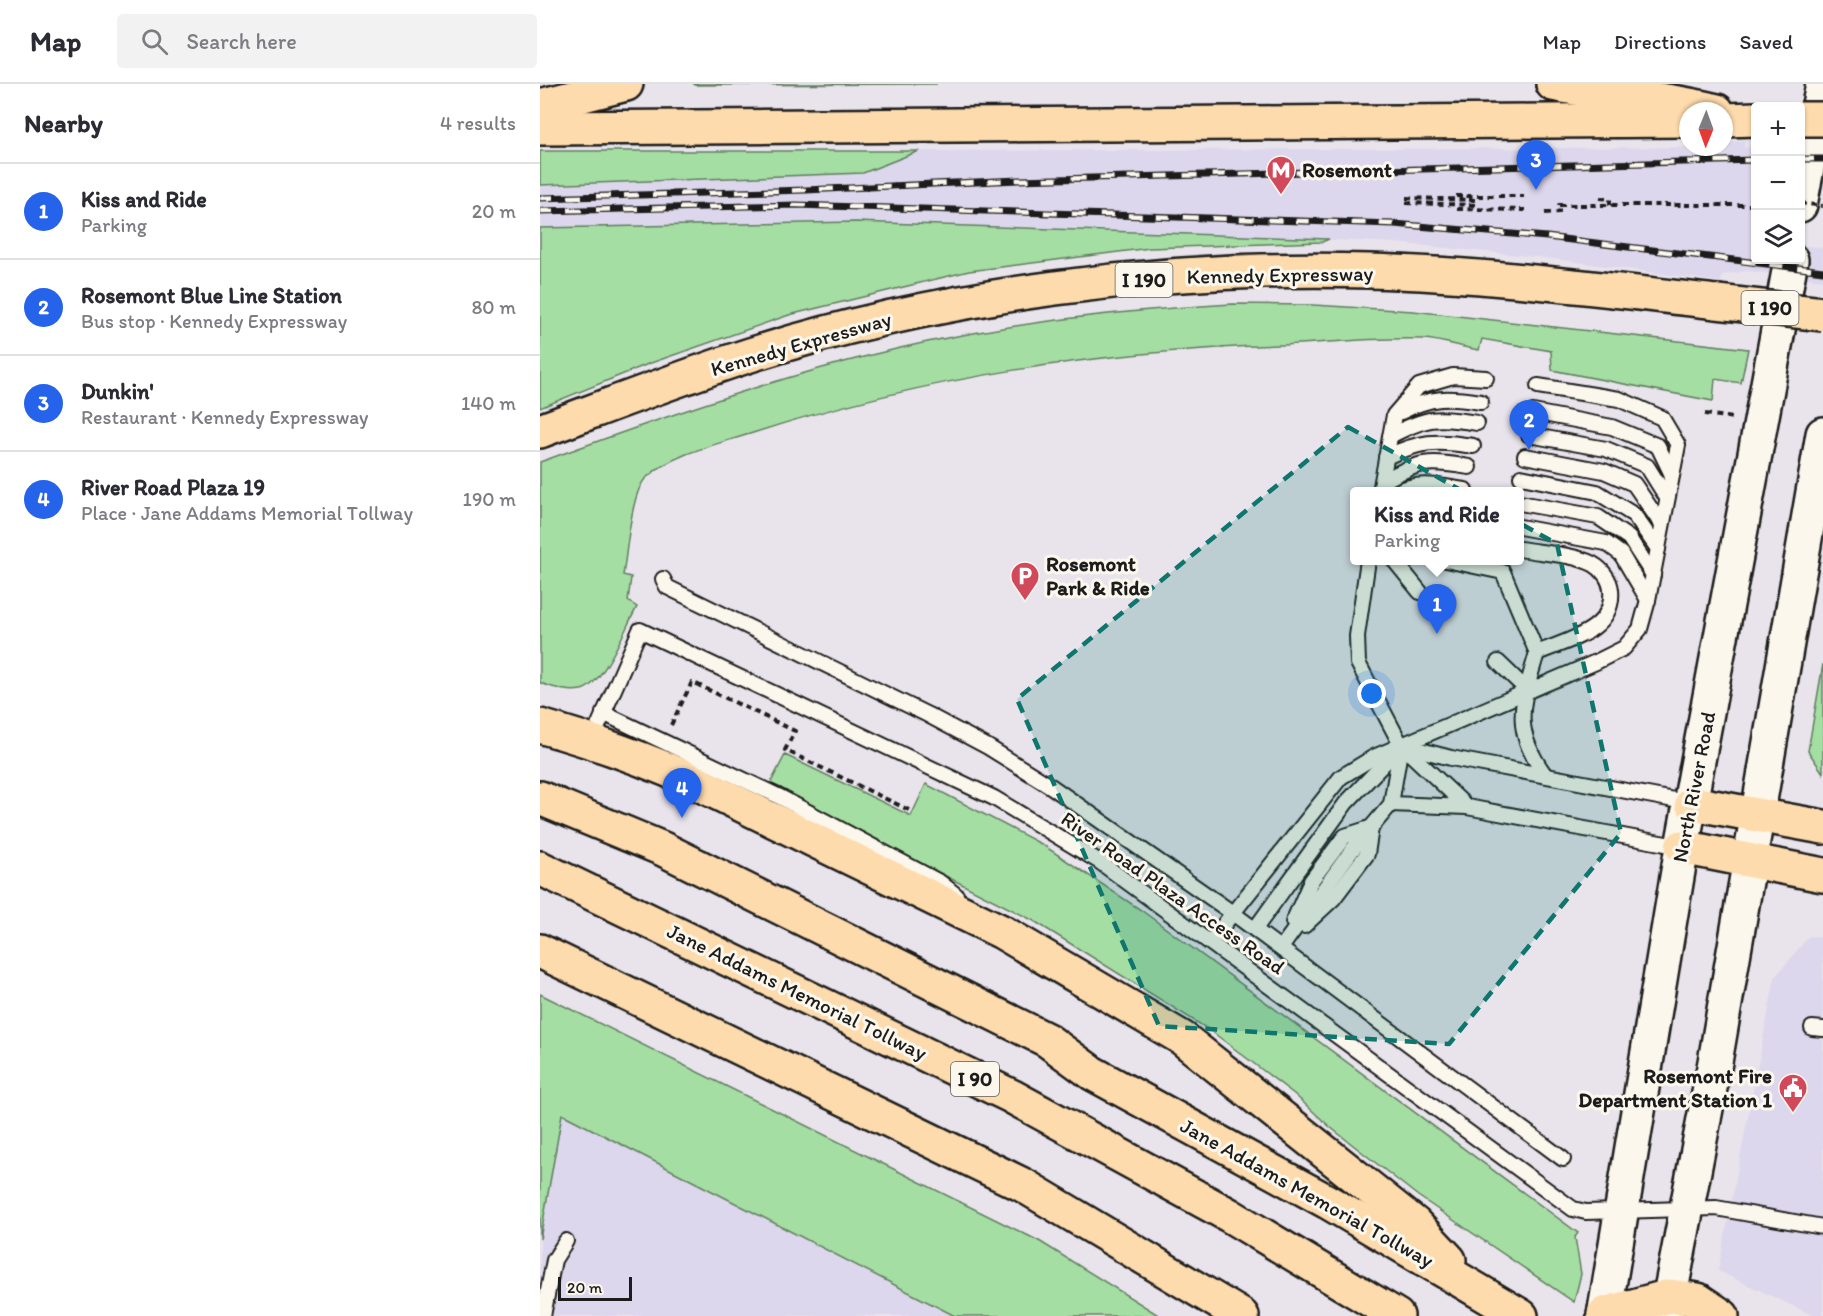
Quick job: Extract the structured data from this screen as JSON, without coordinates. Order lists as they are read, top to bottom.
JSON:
{
  "streets": {
    "highway": [
      "Kennedy Expressway",
      "I 190",
      "Jane Addams Memorial Tollway",
      "I 90"
    ],
    "main road": ["North River Road"],
    "lane": ["River Road Plaza Access Road"]
  },
  "crossings": [
    ["North River Road", "River Road Plaza Access Road"]
  ],
  "places": {
    "metro station": ["Rosemont"],
    "parking": ["Rosemont Park & Ride"],
    "public building": ["Rosemont Fire Department Station 1"]
  },
  "scale_bar": "20 m",
  "north": "bottom",
  "page": {
    "header": "Map",
    "search": "Search here",
    "nav": ["Map", "Directions", "Saved"],
    "heading": ["Nearby", "4 results"],
    "map_buttons": ["+", "−"],
    "pins": [
      "3",
      "2",
      "1",
      "4"
    ],
    "list": [
      {
        "mark": "1",
        "name": "Kiss and Ride",
        "note": "Parking",
        "value": "20 m"
      },
      {
        "mark": "2",
        "name": "Rosemont Blue Line Station",
        "note": "Bus stop · Kennedy Expressway",
        "value": "80 m"
      },
      {
        "mark": "3",
        "name": "Dunkin'",
        "note": "Restaurant · Kennedy Expressway",
        "value": "140 m"
      },
      {
        "mark": "4",
        "name": "River Road Plaza 19",
        "note": "Place · Jane Addams Memorial Tollway",
        "value": "190 m"
      }
    ],
    "popup": ["Kiss and Ride", "Parking"],
    "scale": "20 m"
  }
}
